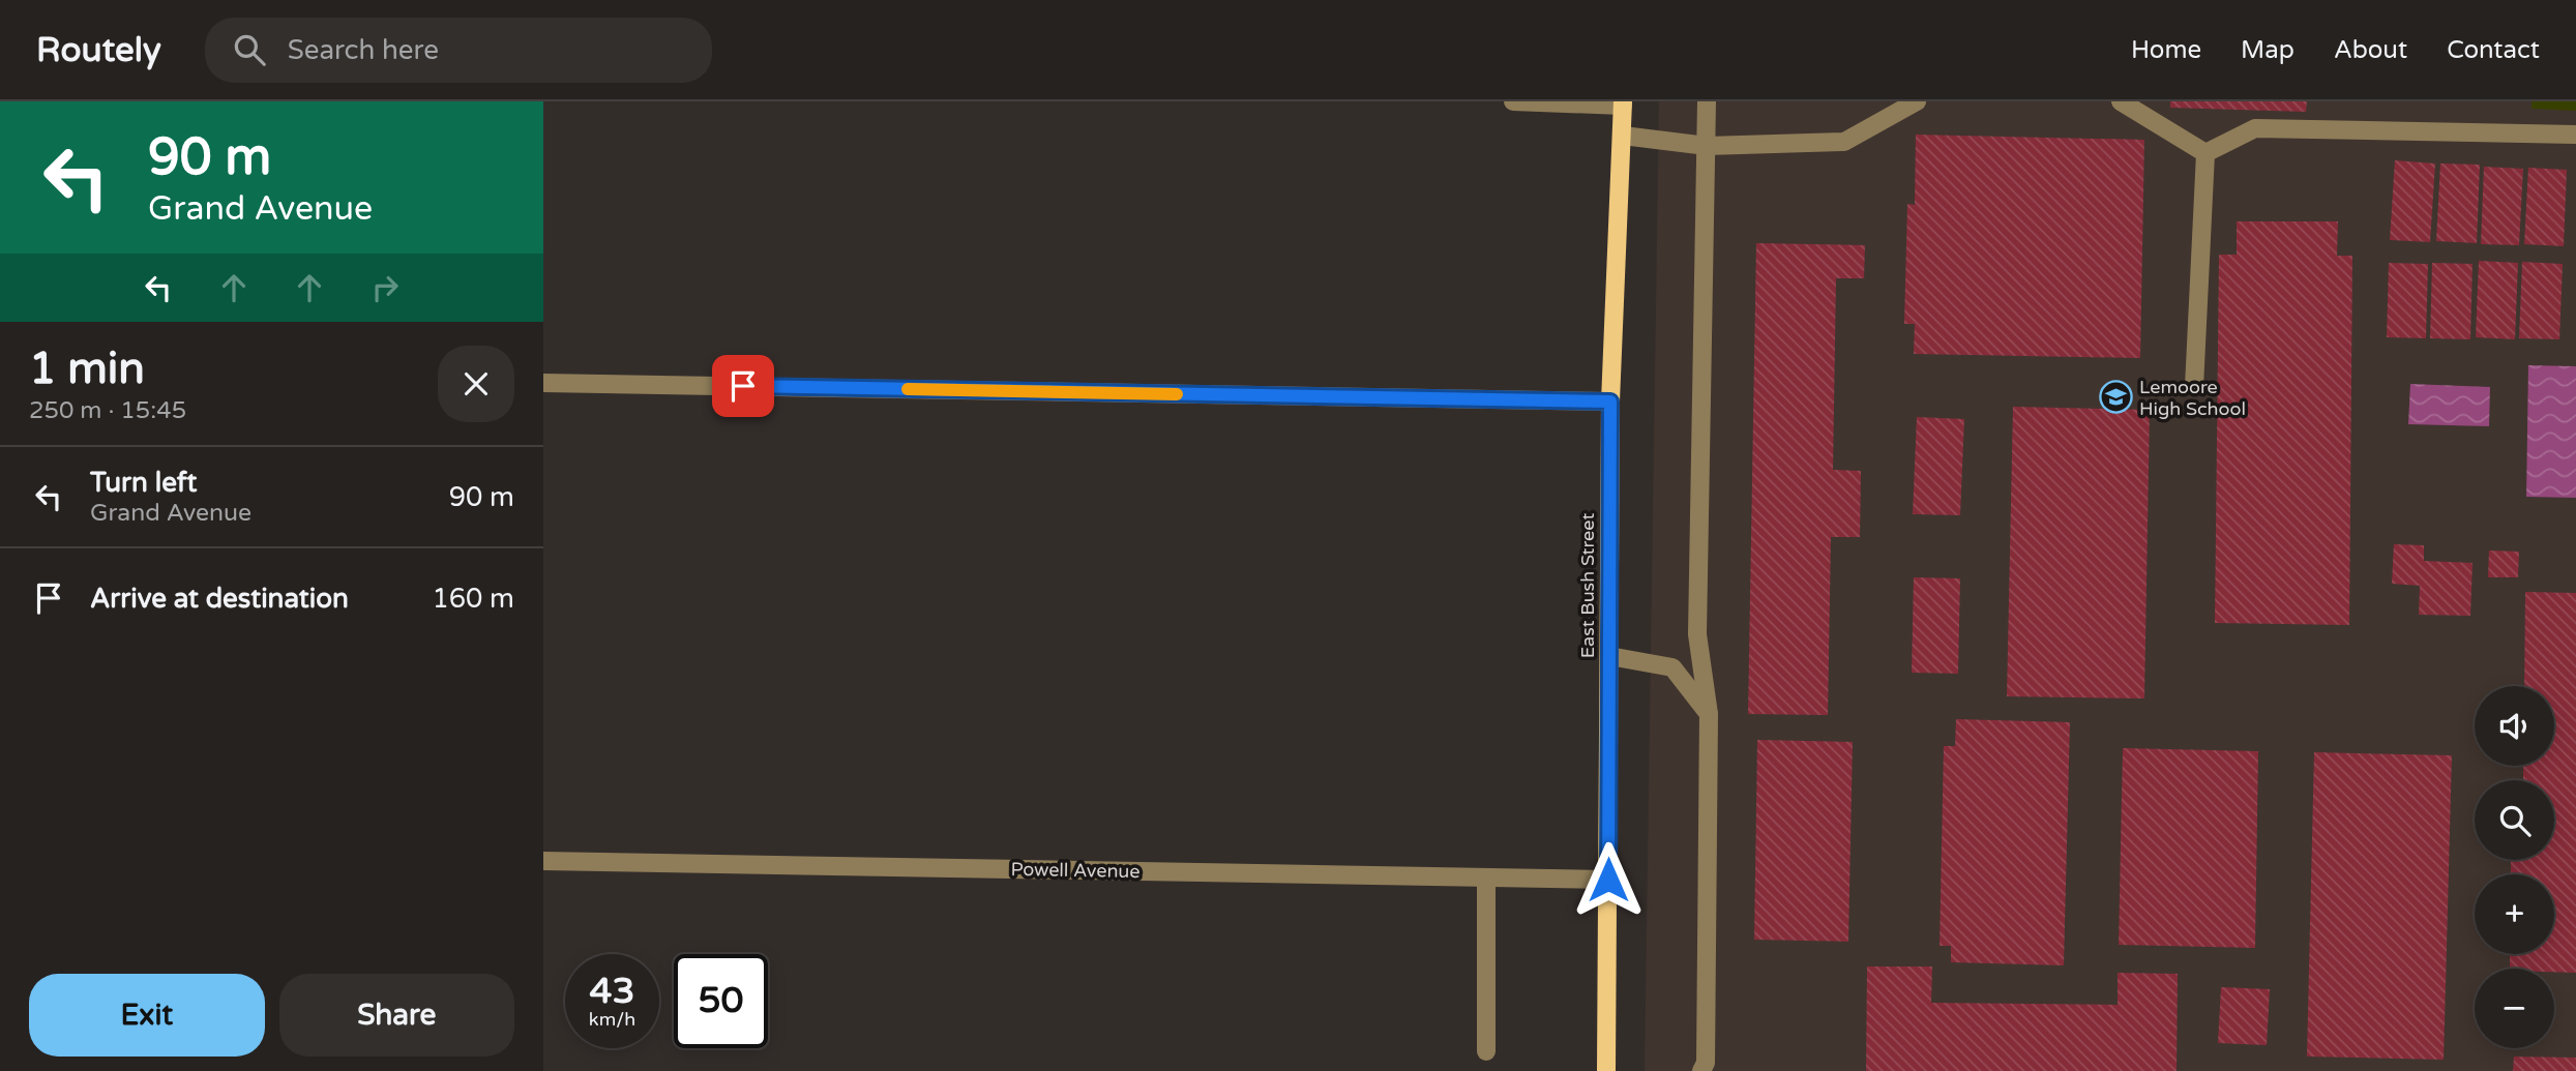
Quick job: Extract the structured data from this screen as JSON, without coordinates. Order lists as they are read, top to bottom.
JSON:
{
  "streets": {
    "main road": ["East Bush Street"],
    "street": ["Powell Avenue"]
  },
  "crossings": [
    ["East Bush Street", "Powell Avenue"]
  ],
  "places": {
    "school or university": ["Lemoore High School"]
  },
  "page": {
    "header": "Routely",
    "search": "Search here",
    "nav": [
      "Home",
      "Map",
      "About",
      "Contact"
    ],
    "turn": ["90 m", "Grand Avenue"],
    "heading": ["1 min", "250 m · 15:45"],
    "list": [
      {
        "name": "Turn left",
        "note": "Grand Avenue",
        "value": "90 m"
      },
      {
        "name": "Arrive at destination",
        "value": "160 m"
      }
    ],
    "map_buttons": ["+", "−"],
    "speed": "43 km/h",
    "limit": "50",
    "buttons": ["Exit", "Share"]
  }
}
